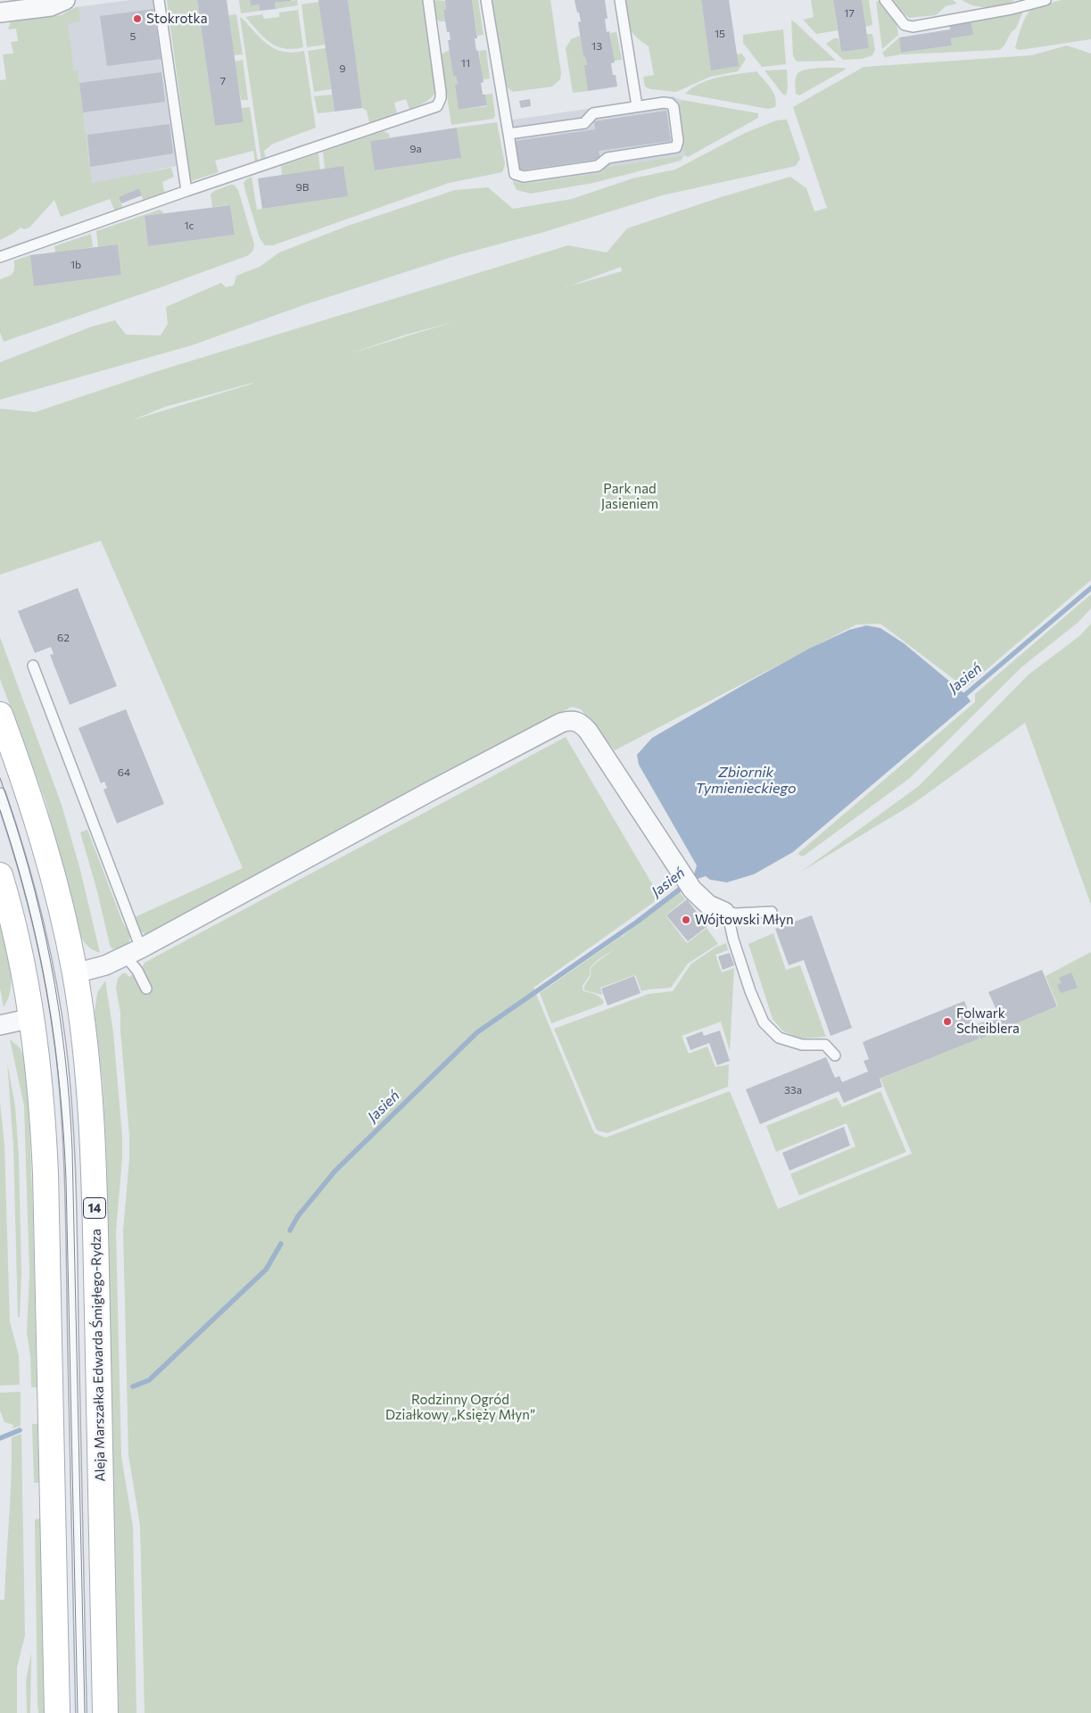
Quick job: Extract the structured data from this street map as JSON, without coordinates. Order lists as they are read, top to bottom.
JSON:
{
  "streets": {
    "main road": ["14", "Aleja Marszałka Edwarda Śmigłego-Rydza"]
  },
  "water": ["Jasień", "Zbiornik Tymienieckiego"],
  "parks": ["Park nad Jasieniem", "Rodzinny Ogród Działkowy „Księży Młyn”"],
  "places": ["Stokrotka", "Wójtowski Młyn", "Folwark Scheiblera"],
  "house_numbers": [
    "17",
    "15",
    "5",
    "13",
    "11",
    "9",
    "7",
    "9a",
    "9B",
    "1c",
    "1b",
    "62",
    "64",
    "33a"
  ]
}
